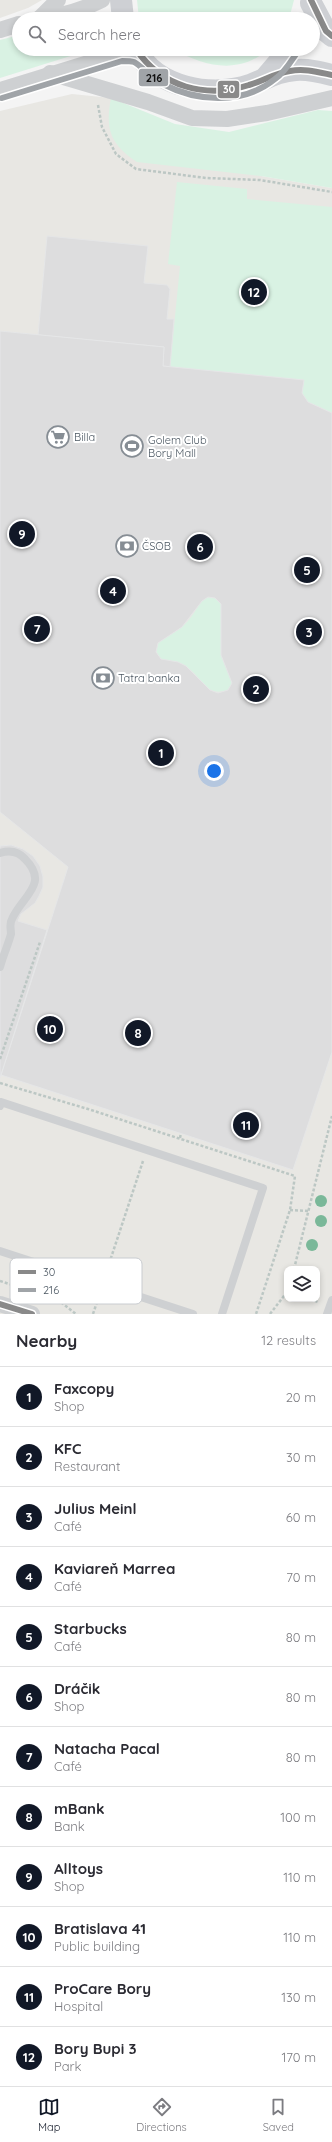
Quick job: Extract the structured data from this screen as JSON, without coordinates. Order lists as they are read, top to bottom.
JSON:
{
  "places": {
    "supermarket": ["Billa"],
    "sports": ["Golem Club Bory Mall"],
    "bank": ["ČSOB", "Tatra banka"]
  },
  "lines": ["transit line 30", "transit line 216"],
  "legend": ["30", "216"],
  "page": {
    "search": "Search here",
    "pins": [
      "12",
      "9",
      "6",
      "5",
      "4",
      "7",
      "3",
      "2",
      "1",
      "10",
      "8",
      "11"
    ],
    "heading": ["Nearby", "12 results"],
    "list": [
      {
        "mark": "1",
        "name": "Faxcopy",
        "note": "Shop",
        "value": "20 m"
      },
      {
        "mark": "2",
        "name": "KFC",
        "note": "Restaurant",
        "value": "30 m"
      },
      {
        "mark": "3",
        "name": "Julius Meinl",
        "note": "Café",
        "value": "60 m"
      },
      {
        "mark": "4",
        "name": "Kaviareň Marrea",
        "note": "Café",
        "value": "70 m"
      },
      {
        "mark": "5",
        "name": "Starbucks",
        "note": "Café",
        "value": "80 m"
      },
      {
        "mark": "6",
        "name": "Dráčik",
        "note": "Shop",
        "value": "80 m"
      },
      {
        "mark": "7",
        "name": "Natacha Pacal",
        "note": "Café",
        "value": "80 m"
      },
      {
        "mark": "8",
        "name": "mBank",
        "note": "Bank",
        "value": "100 m"
      },
      {
        "mark": "9",
        "name": "Alltoys",
        "note": "Shop",
        "value": "110 m"
      },
      {
        "mark": "10",
        "name": "Bratislava 41",
        "note": "Public building",
        "value": "110 m"
      },
      {
        "mark": "11",
        "name": "ProCare Bory",
        "note": "Hospital",
        "value": "130 m"
      },
      {
        "mark": "12",
        "name": "Bory Bupi 3",
        "note": "Park",
        "value": "170 m"
      }
    ],
    "nav": ["Map", "Directions", "Saved"]
  }
}
